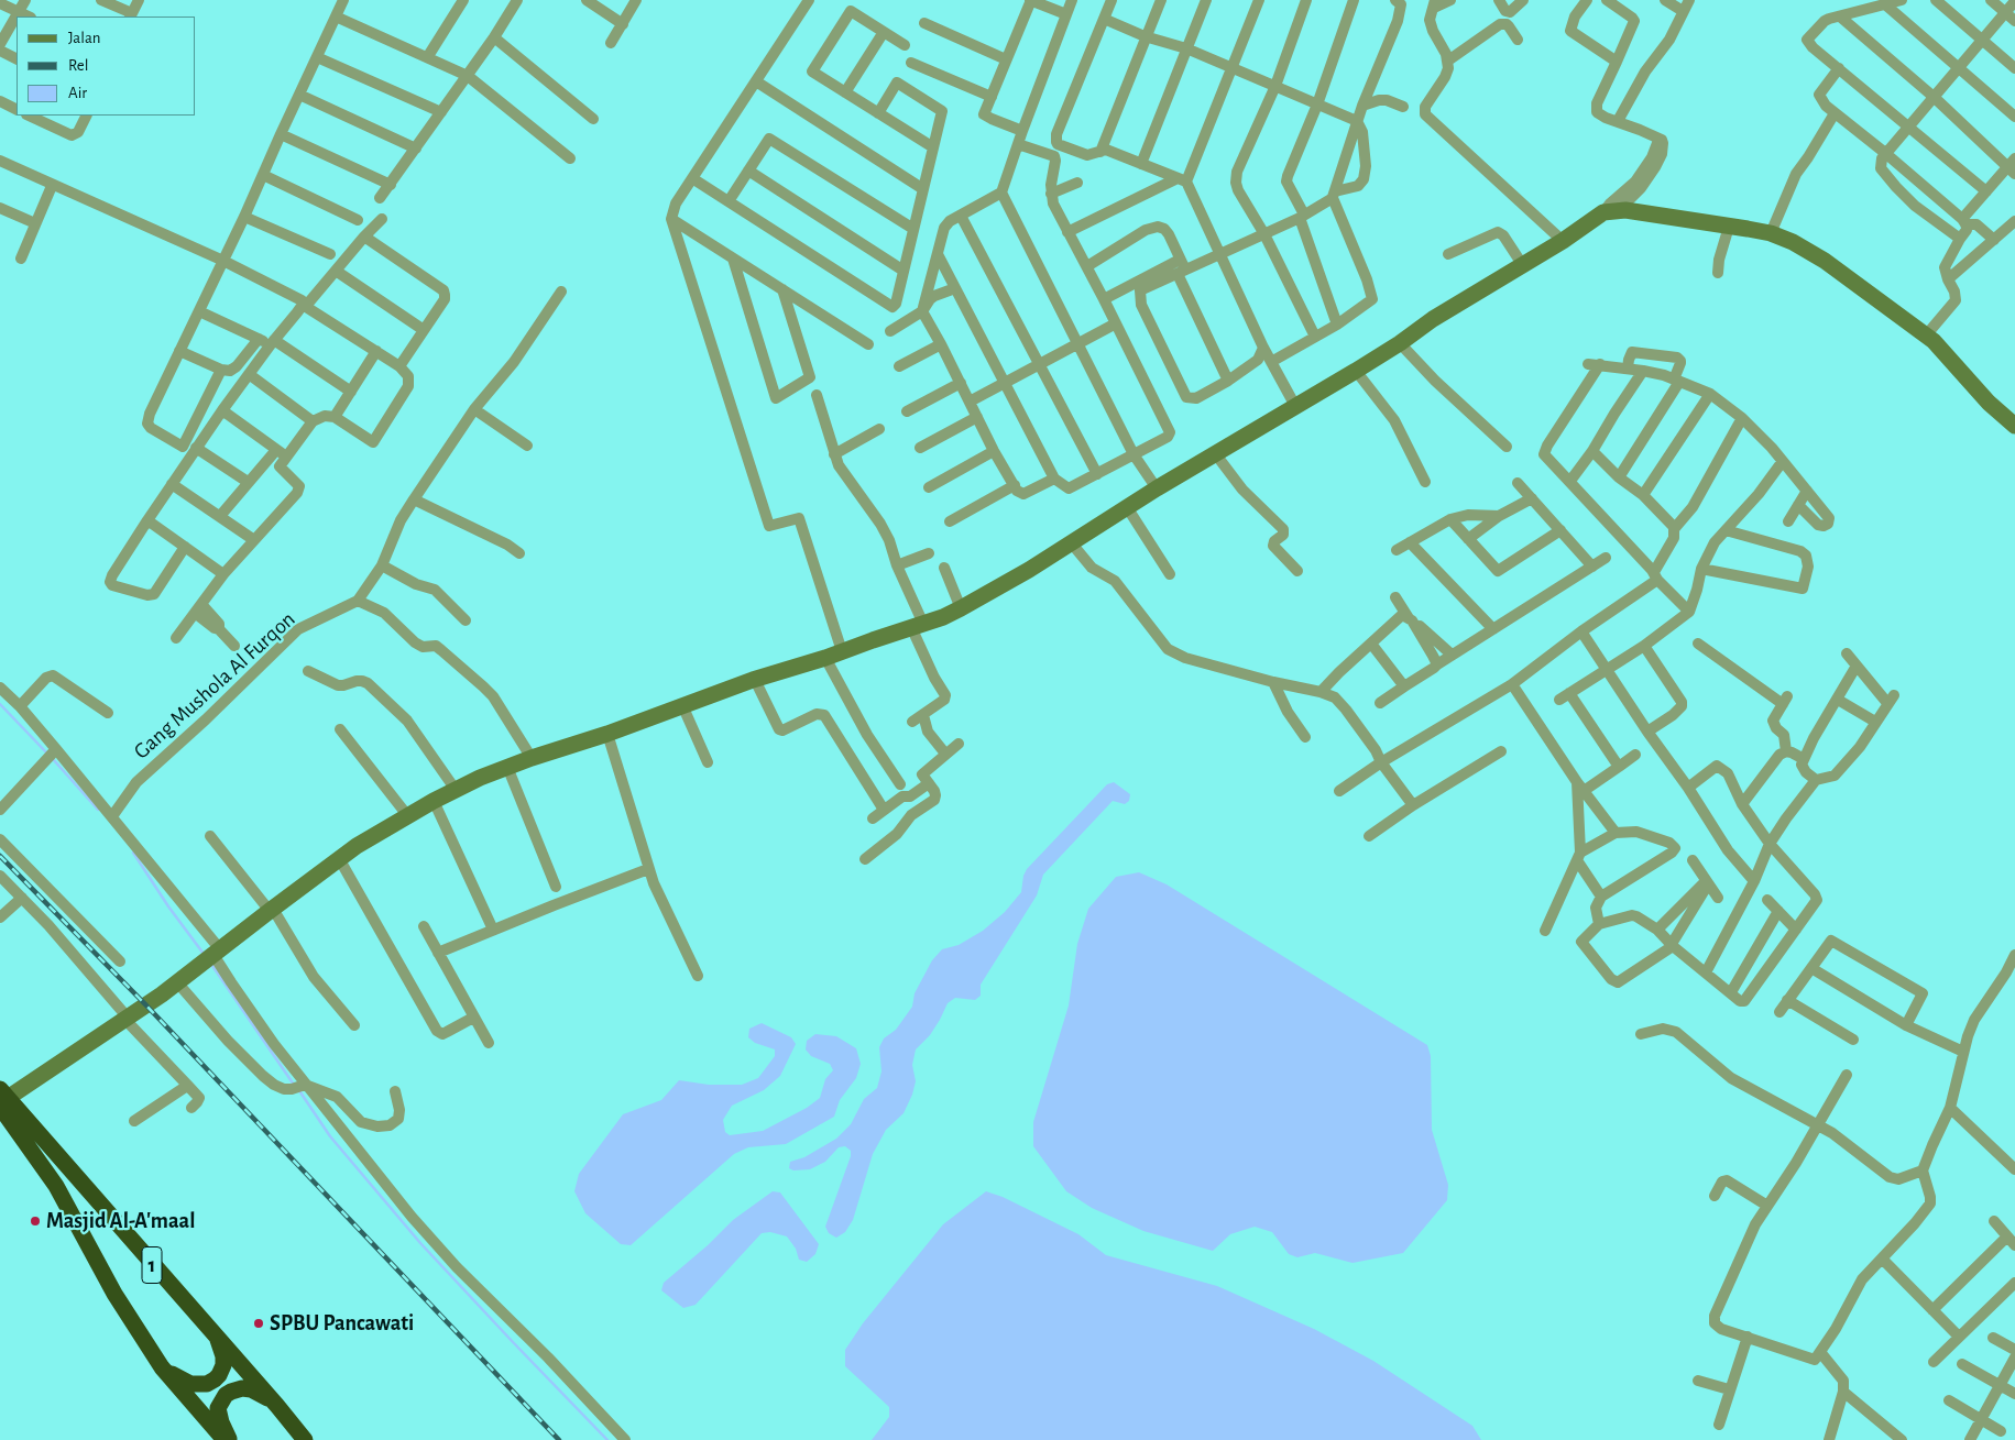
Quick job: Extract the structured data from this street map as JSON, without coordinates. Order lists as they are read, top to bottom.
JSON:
{
  "streets": {
    "highway": ["1"],
    "street": ["Gang Mushola Al Furqon"]
  },
  "places": ["Masjid Al-A'maal", "SPBU Pancawati"],
  "legend": ["Jalan", "Rel", "Air"]
}
